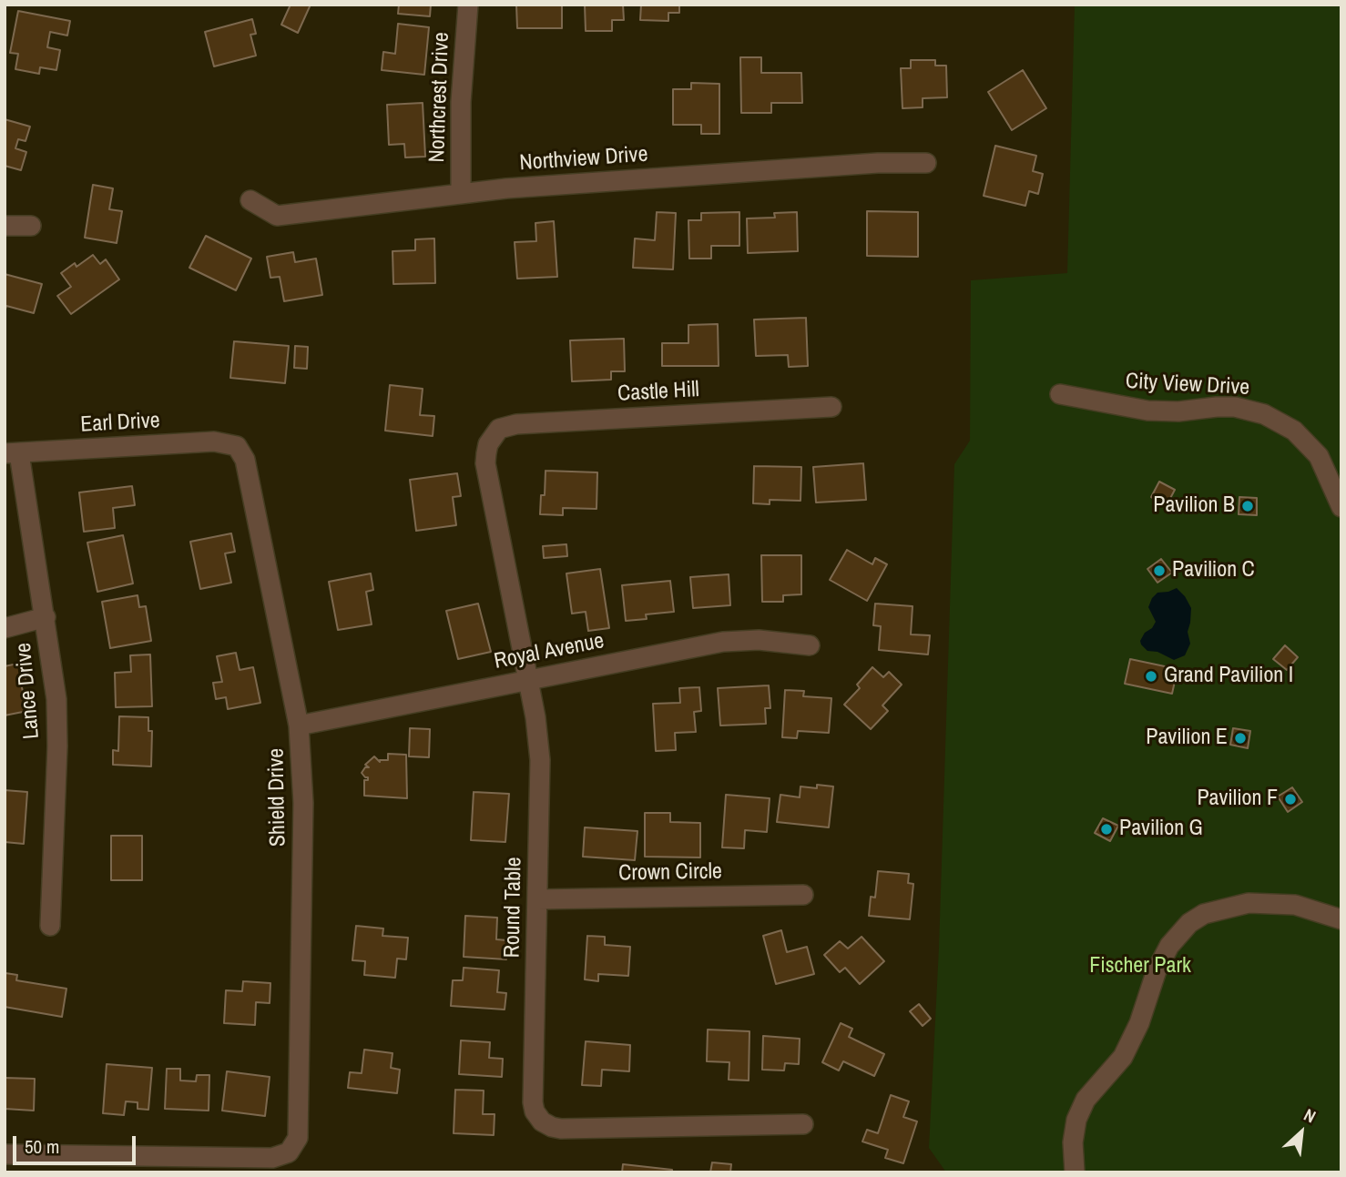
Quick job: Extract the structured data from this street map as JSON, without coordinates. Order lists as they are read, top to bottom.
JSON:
{
  "streets": {
    "street": [
      "Northcrest Drive",
      "Northview Drive",
      "City View Drive",
      "Castle Hill",
      "Earl Drive",
      "Royal Avenue",
      "Lance Drive",
      "Shield Drive",
      "Crown Circle",
      "Round Table"
    ]
  },
  "crossings": [
    ["Northcrest Drive", "Northview Drive"],
    ["Castle Hill", "Round Table"],
    ["Earl Drive", "Lance Drive"],
    ["Earl Drive", "Shield Drive"],
    ["Royal Avenue", "Shield Drive"],
    ["Royal Avenue", "Round Table"],
    ["Crown Circle", "Round Table"]
  ],
  "parks": ["Fischer Park"],
  "places": [
    "Pavilion B",
    "Pavilion C",
    "Grand Pavilion I",
    "Pavilion E",
    "Pavilion F",
    "Pavilion G"
  ],
  "scale_bar": "50 m",
  "north": "top right"
}
